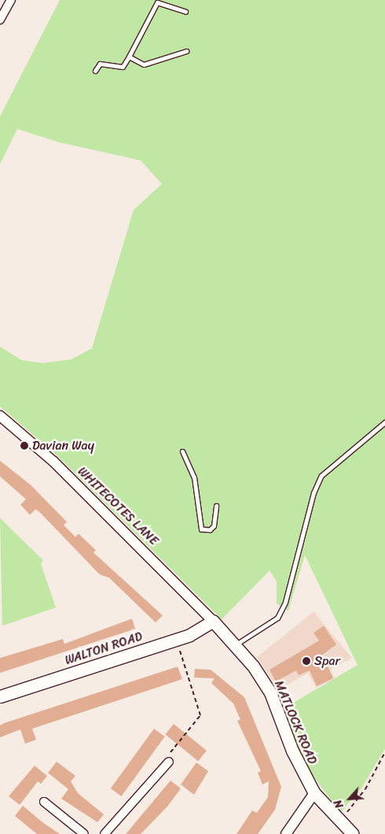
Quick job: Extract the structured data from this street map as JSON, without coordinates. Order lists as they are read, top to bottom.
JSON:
{
  "streets": {
    "main road": ["WALTON ROAD", "MATLOCK ROAD"],
    "street": ["WHITECOTES LANE"]
  },
  "crossings": [
    ["WHITECOTES LANE", "WALTON ROAD"],
    ["WHITECOTES LANE", "MATLOCK ROAD"],
    ["WALTON ROAD", "MATLOCK ROAD"]
  ],
  "places": ["Davian Way", "Spar"],
  "north": "bottom left"
}
